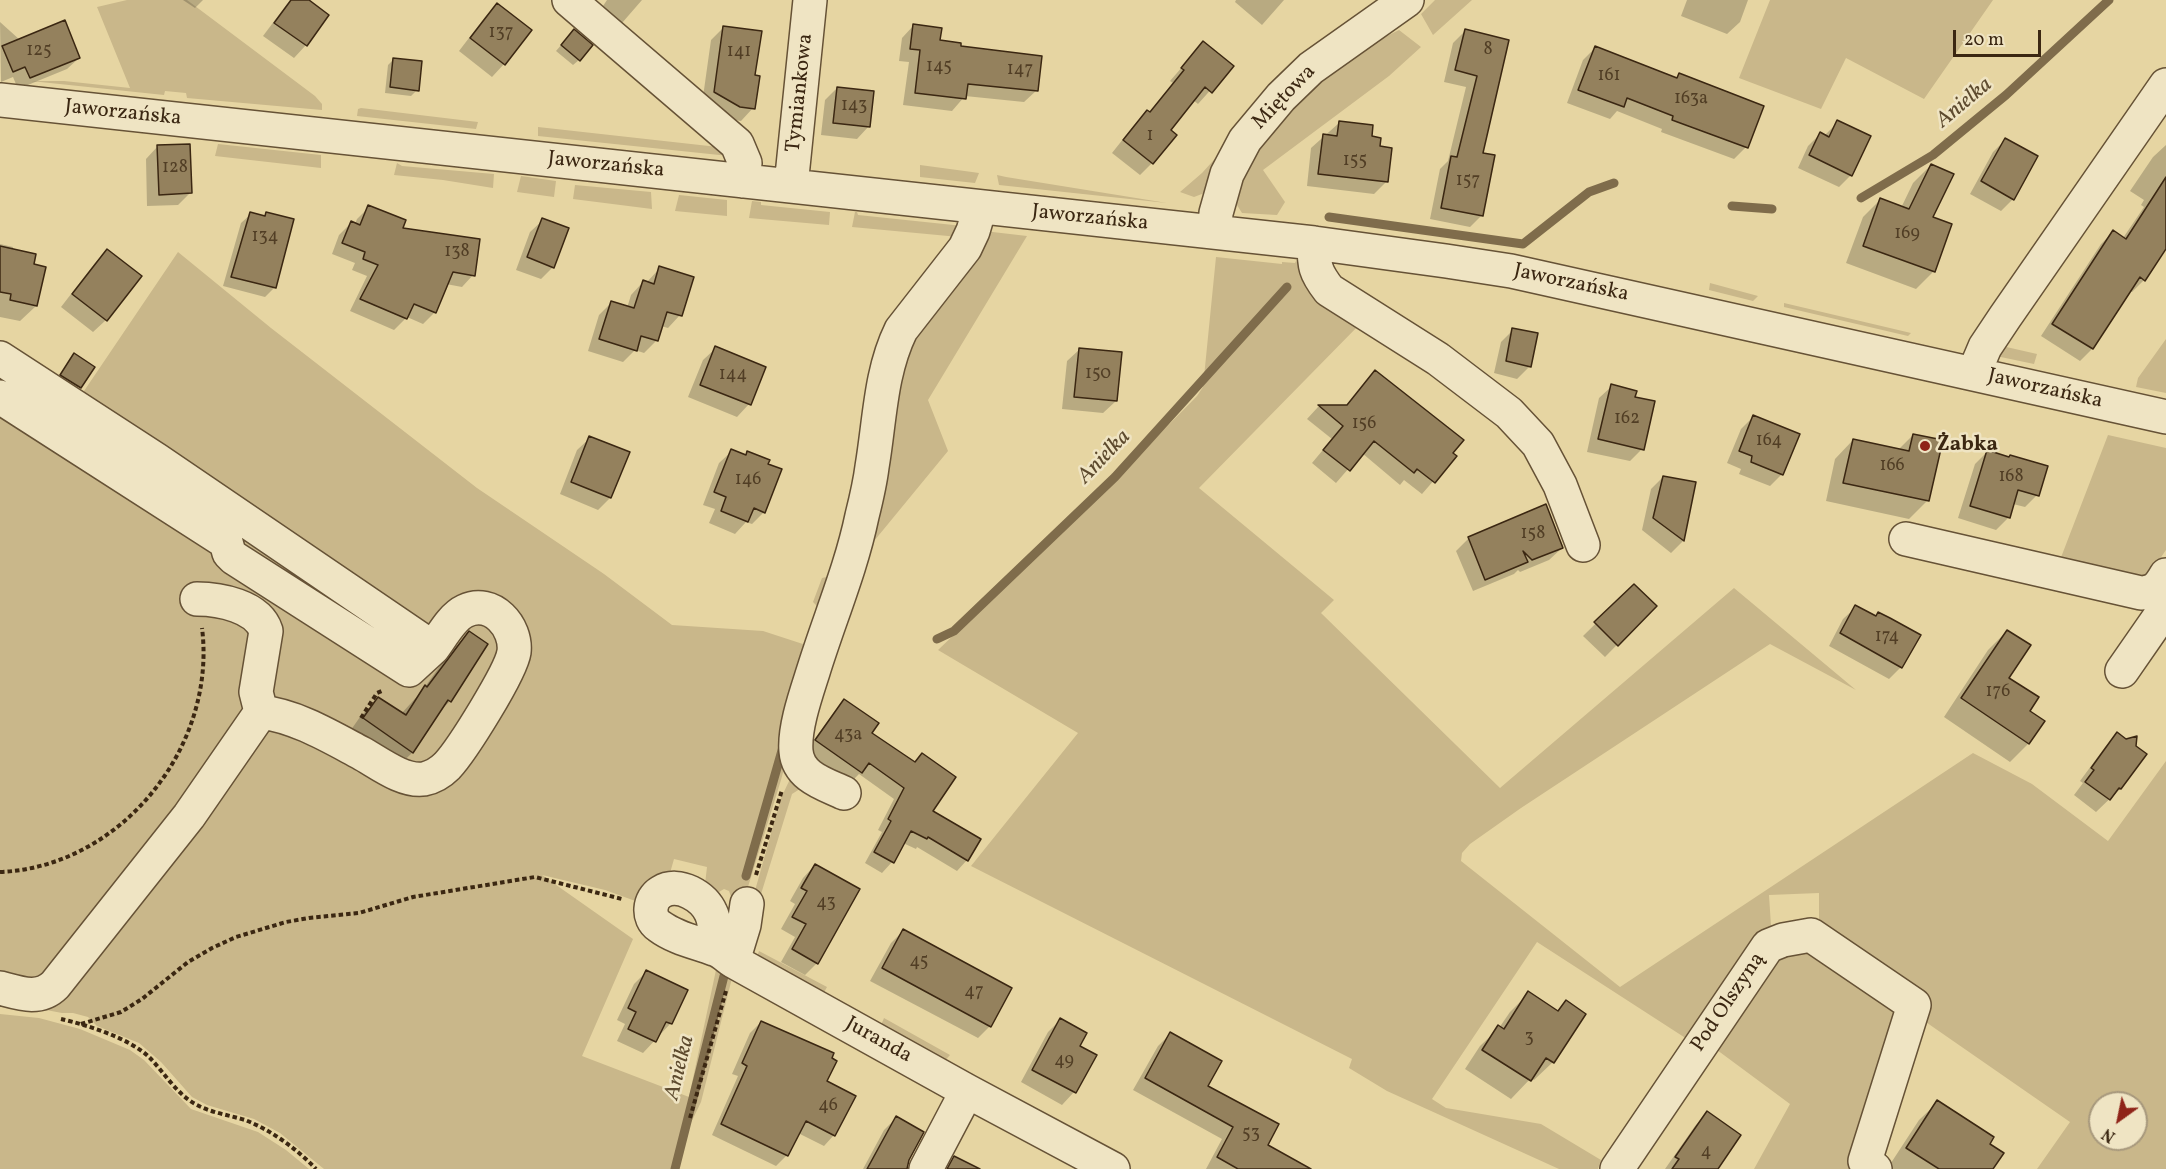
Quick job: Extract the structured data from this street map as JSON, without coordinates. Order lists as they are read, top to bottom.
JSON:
{
  "streets": {
    "street": [
      "Tymiankowa",
      "Miętowa",
      "Jaworzańska",
      "Pod Olszyną",
      "Juranda"
    ]
  },
  "crossings": [
    ["Tymiankowa", "Jaworzańska"],
    ["Miętowa", "Jaworzańska"]
  ],
  "water": ["Anielka"],
  "places": ["Żabka"],
  "house_numbers": [
    "137",
    "8",
    "125",
    "141",
    "145",
    "147",
    "161",
    "163a",
    "143",
    "1",
    "155",
    "128",
    "157",
    "169",
    "134",
    "138",
    "150",
    "144",
    "162",
    "156",
    "164",
    "166",
    "168",
    "146",
    "158",
    "174",
    "176",
    "43a",
    "43",
    "45",
    "47",
    "3",
    "49",
    "46",
    "53",
    "4"
  ],
  "scale_bar": "20 m",
  "north": "bottom left"
}
